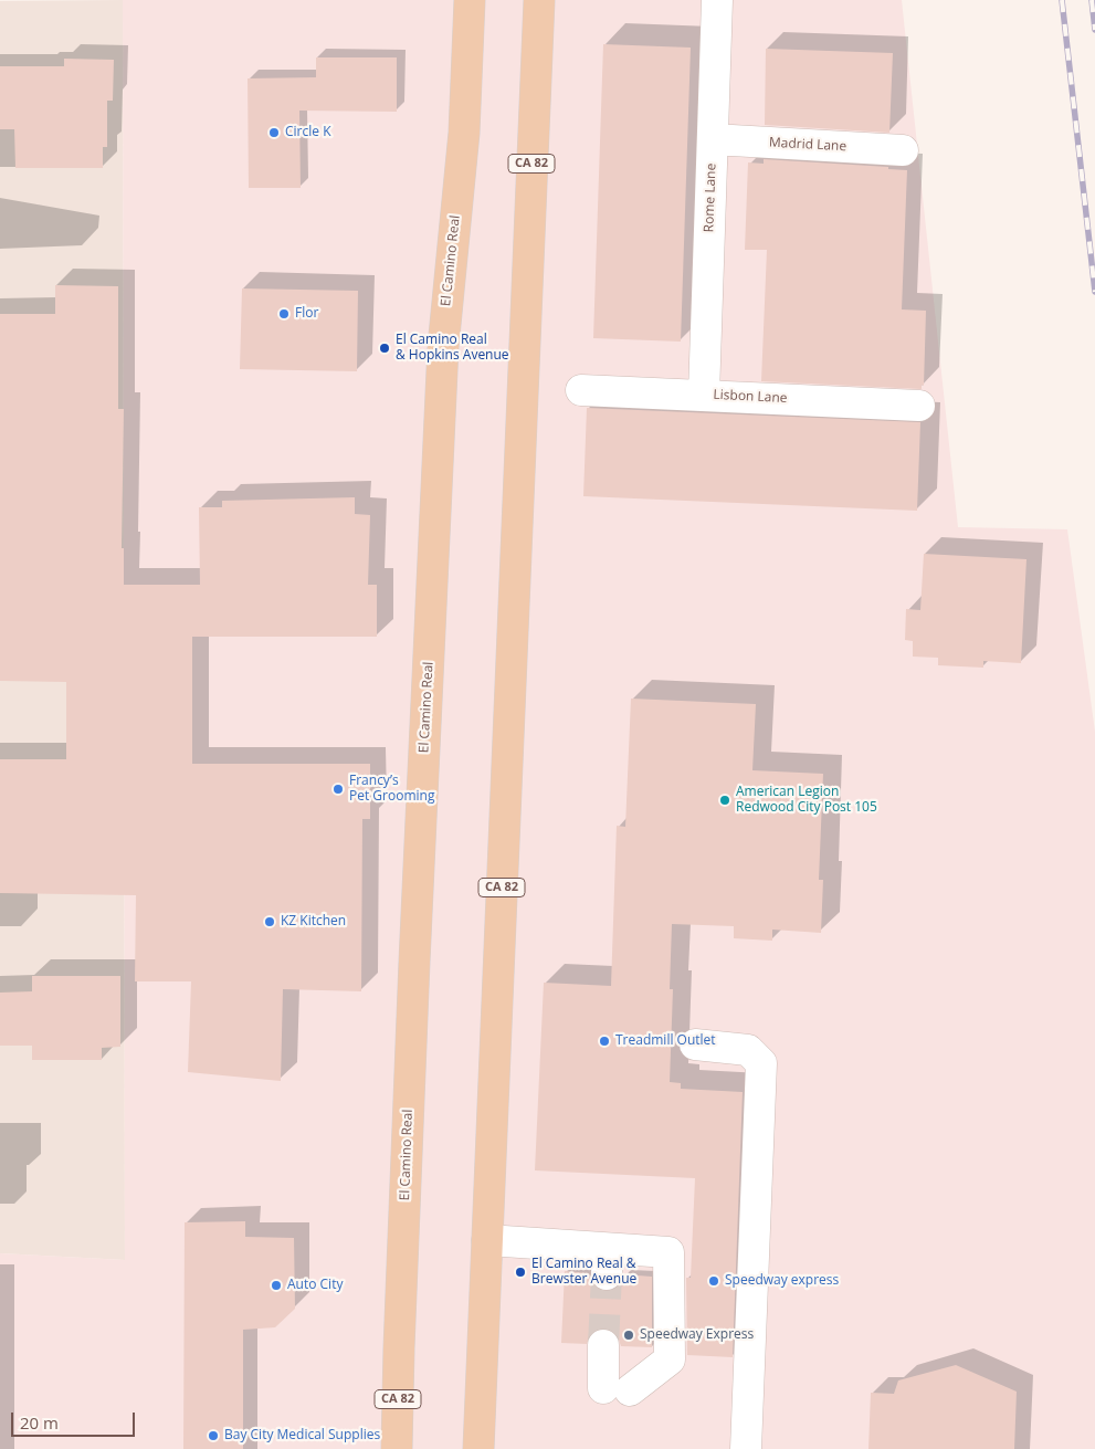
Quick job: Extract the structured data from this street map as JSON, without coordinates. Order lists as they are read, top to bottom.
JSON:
{
  "streets": {
    "main road": ["CA 82", "El Camino Real"],
    "street": ["Madrid Lane", "Rome Lane", "Lisbon Lane"]
  },
  "crossings": [
    ["Madrid Lane", "Rome Lane"],
    ["Rome Lane", "Lisbon Lane"]
  ],
  "places": [
    "Circle K",
    "Flor",
    "El Camino Real & Hopkins Avenue",
    "Francy’s Pet Grooming",
    "American Legion Redwood City Post 105",
    "KZ Kitchen",
    "Treadmill Outlet",
    "El Camino Real & Brewster Avenue",
    "Speedway express",
    "Auto City",
    "Speedway Express",
    "Bay City Medical Supplies"
  ],
  "scale_bar": "20 m"
}
